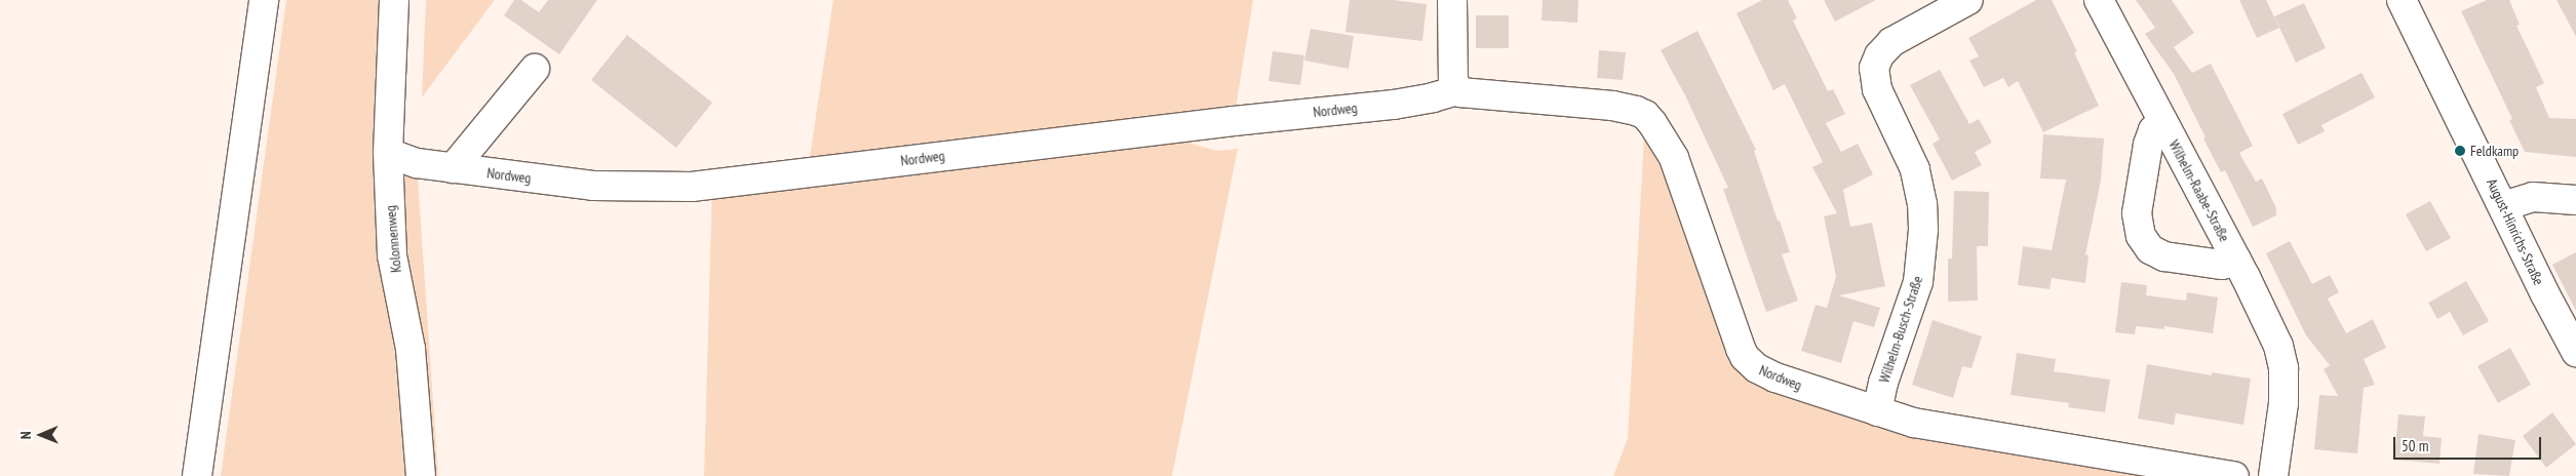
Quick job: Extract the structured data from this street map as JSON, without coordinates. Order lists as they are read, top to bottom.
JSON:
{
  "streets": {
    "street": [
      "Nordweg",
      "Wilhelm-Raabe-Straße",
      "August-Hinrichs-Straße",
      "Kolonnenweg",
      "Wilhelm-Busch-Straße"
    ]
  },
  "crossings": [
    ["Nordweg", "Kolonnenweg"],
    ["Nordweg", "Wilhelm-Busch-Straße"]
  ],
  "places": ["Feldkamp"],
  "scale_bar": "50 m",
  "north": "left"
}
